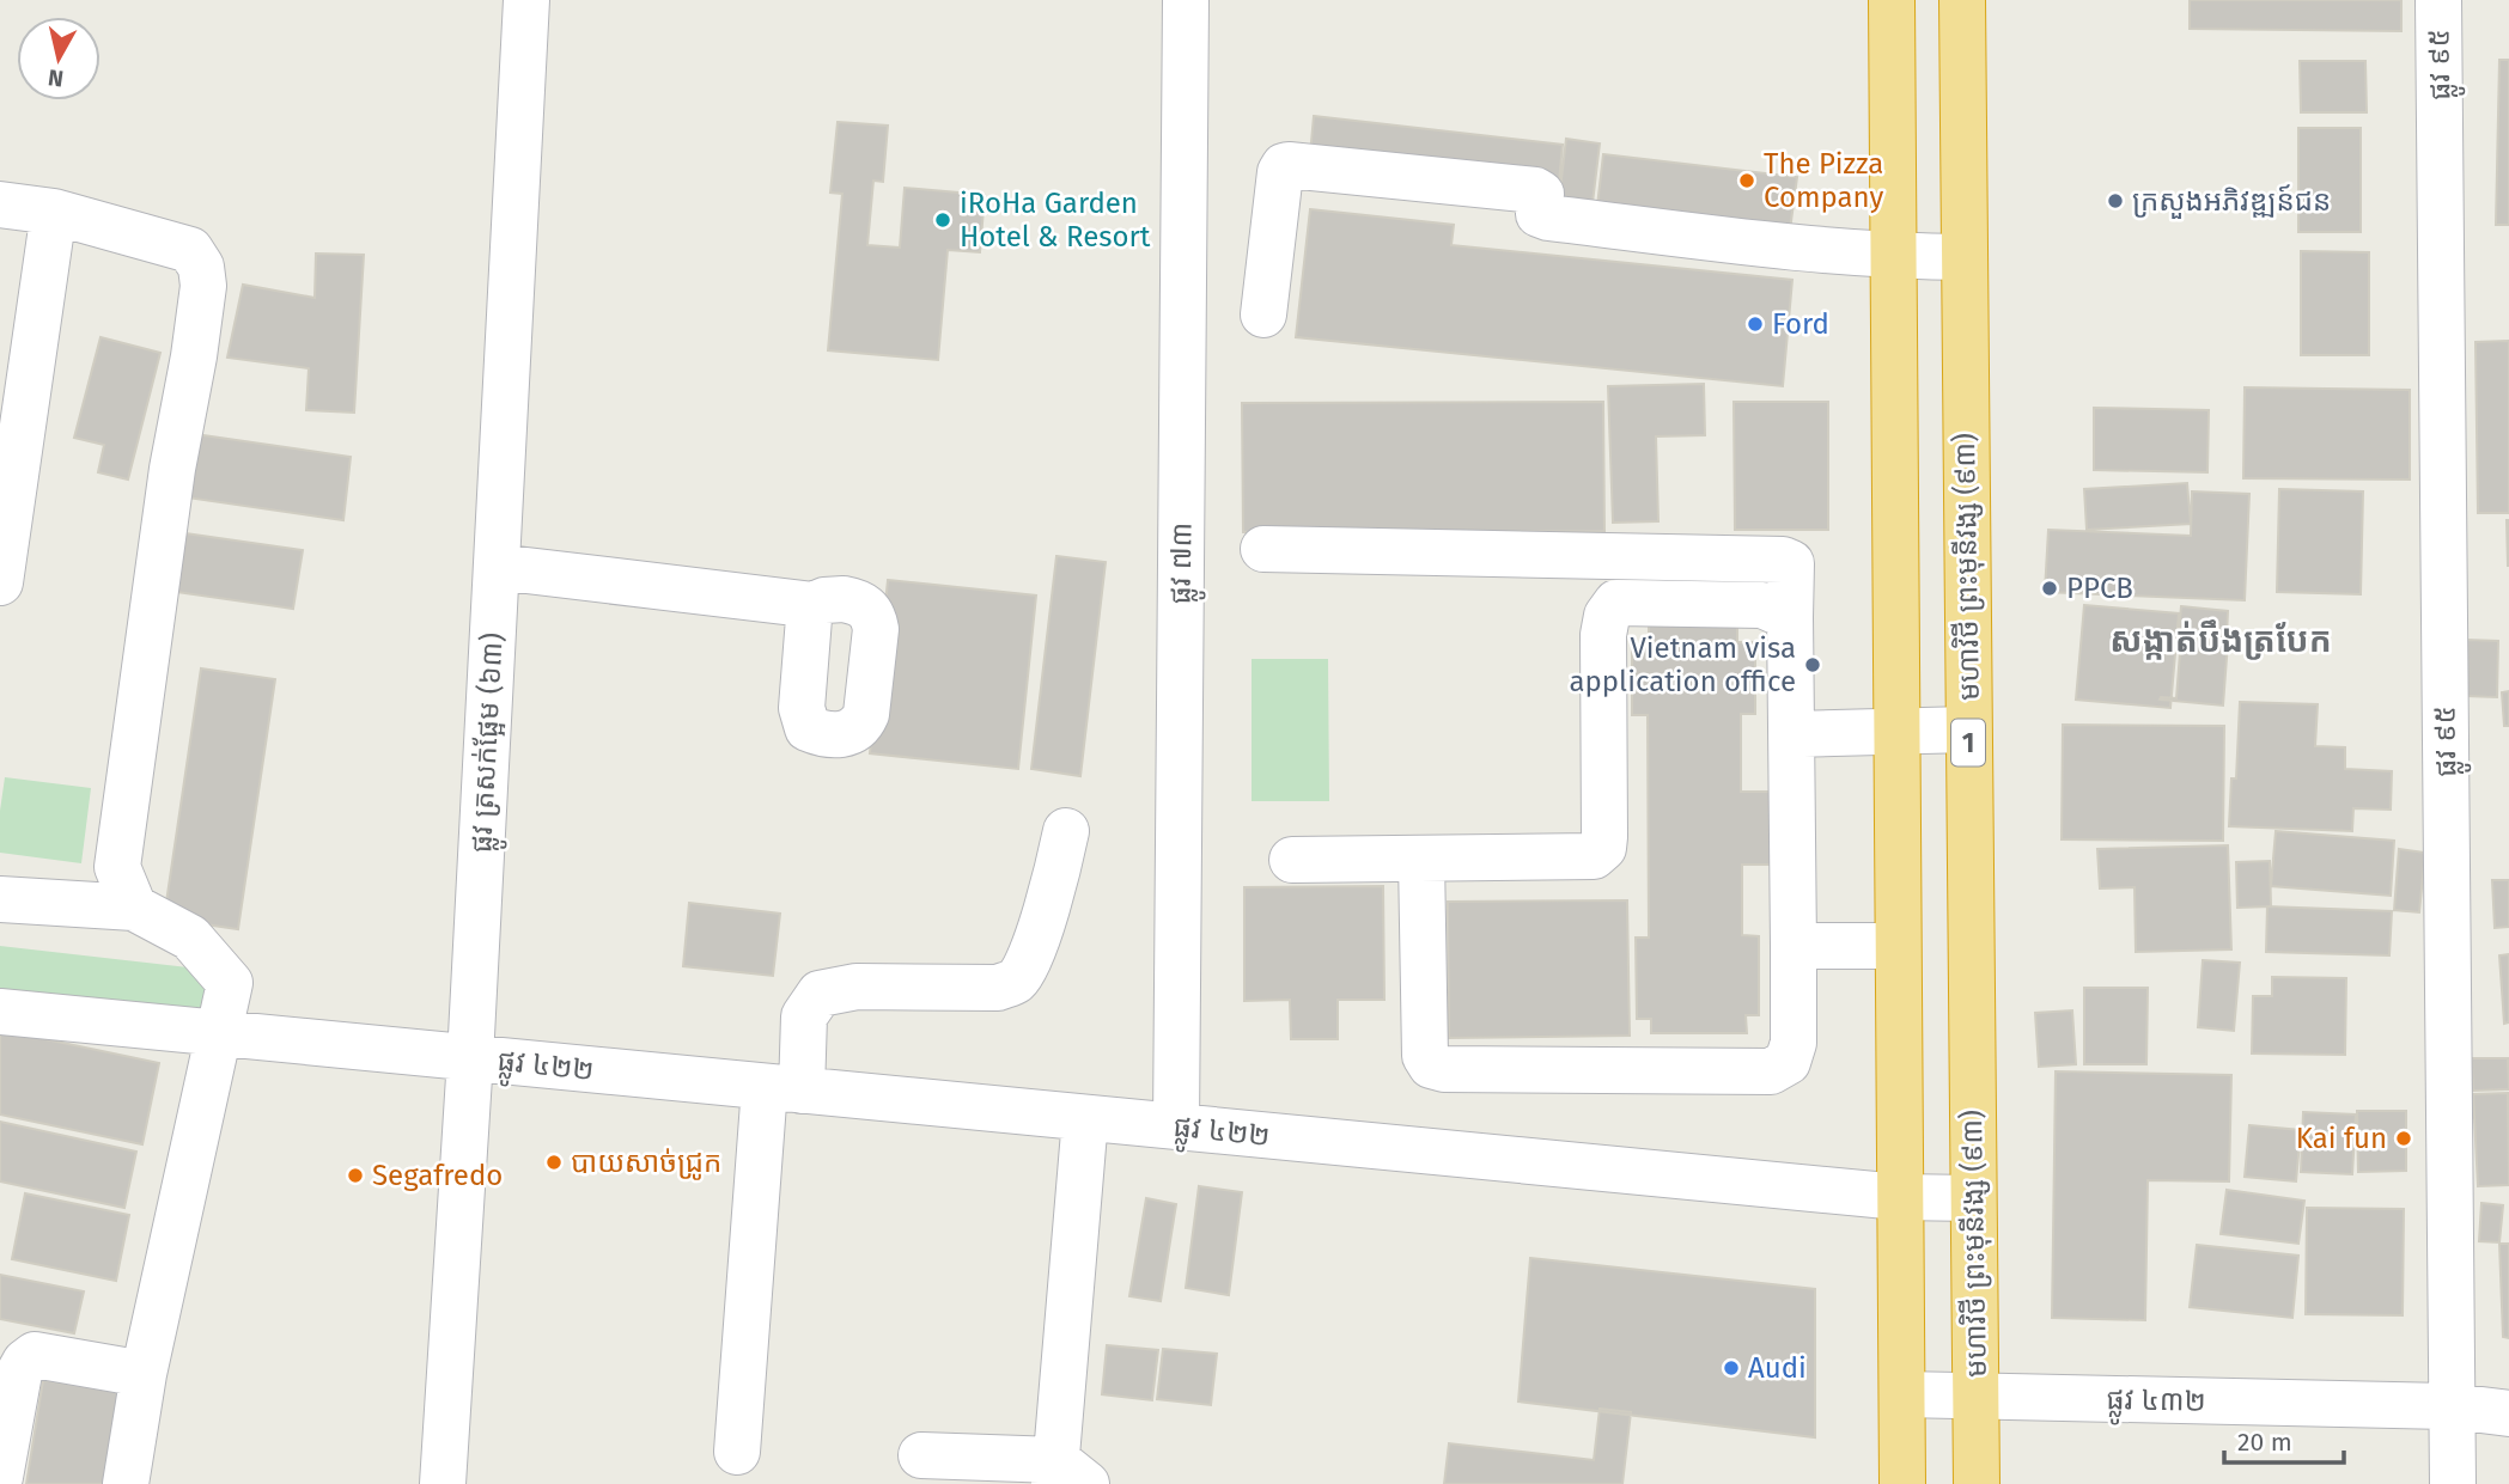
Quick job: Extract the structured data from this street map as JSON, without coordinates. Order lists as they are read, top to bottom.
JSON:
{
  "streets": {
    "highway": ["មហាវិថី ព្រះមុនីវង្ស (៩៣)", "1"],
    "street": [
      "ផ្លូវ ៩៥",
      "ផ្លូវ ៧៣",
      "ផ្លូវ ត្រសក់ផ្អែម (៦៣)",
      "ផ្លូវ ៤២២",
      "ផ្លូវ ៤៣២"
    ]
  },
  "crossings": [
    ["ផ្លូវ ៩៥", "ផ្លូវ ៤៣២"],
    ["ផ្លូវ ៧៣", "ផ្លូវ ៤២២"],
    ["មហាវិថី ព្រះមុនីវង្ស (៩៣)", "ផ្លូវ ៤២២"],
    ["មហាវិថី ព្រះមុនីវង្ស (៩៣)", "ផ្លូវ ៤៣២"],
    ["ផ្លូវ ត្រសក់ផ្អែម (៦៣)", "ផ្លូវ ៤២២"]
  ],
  "districts": ["សង្កាត់បឹងត្របែក"],
  "places": [
    "The Pizza Company",
    "ក្រសួងអភិវឌ្ឍន៍ជន",
    "iRoHa Garden Hotel & Resort",
    "Ford",
    "PPCB",
    "Vietnam visa application office",
    "Kai fun",
    "បាយសាច់ជ្រូក",
    "Segafredo",
    "Audi"
  ],
  "scale_bar": "20 m",
  "north": "bottom"
}
